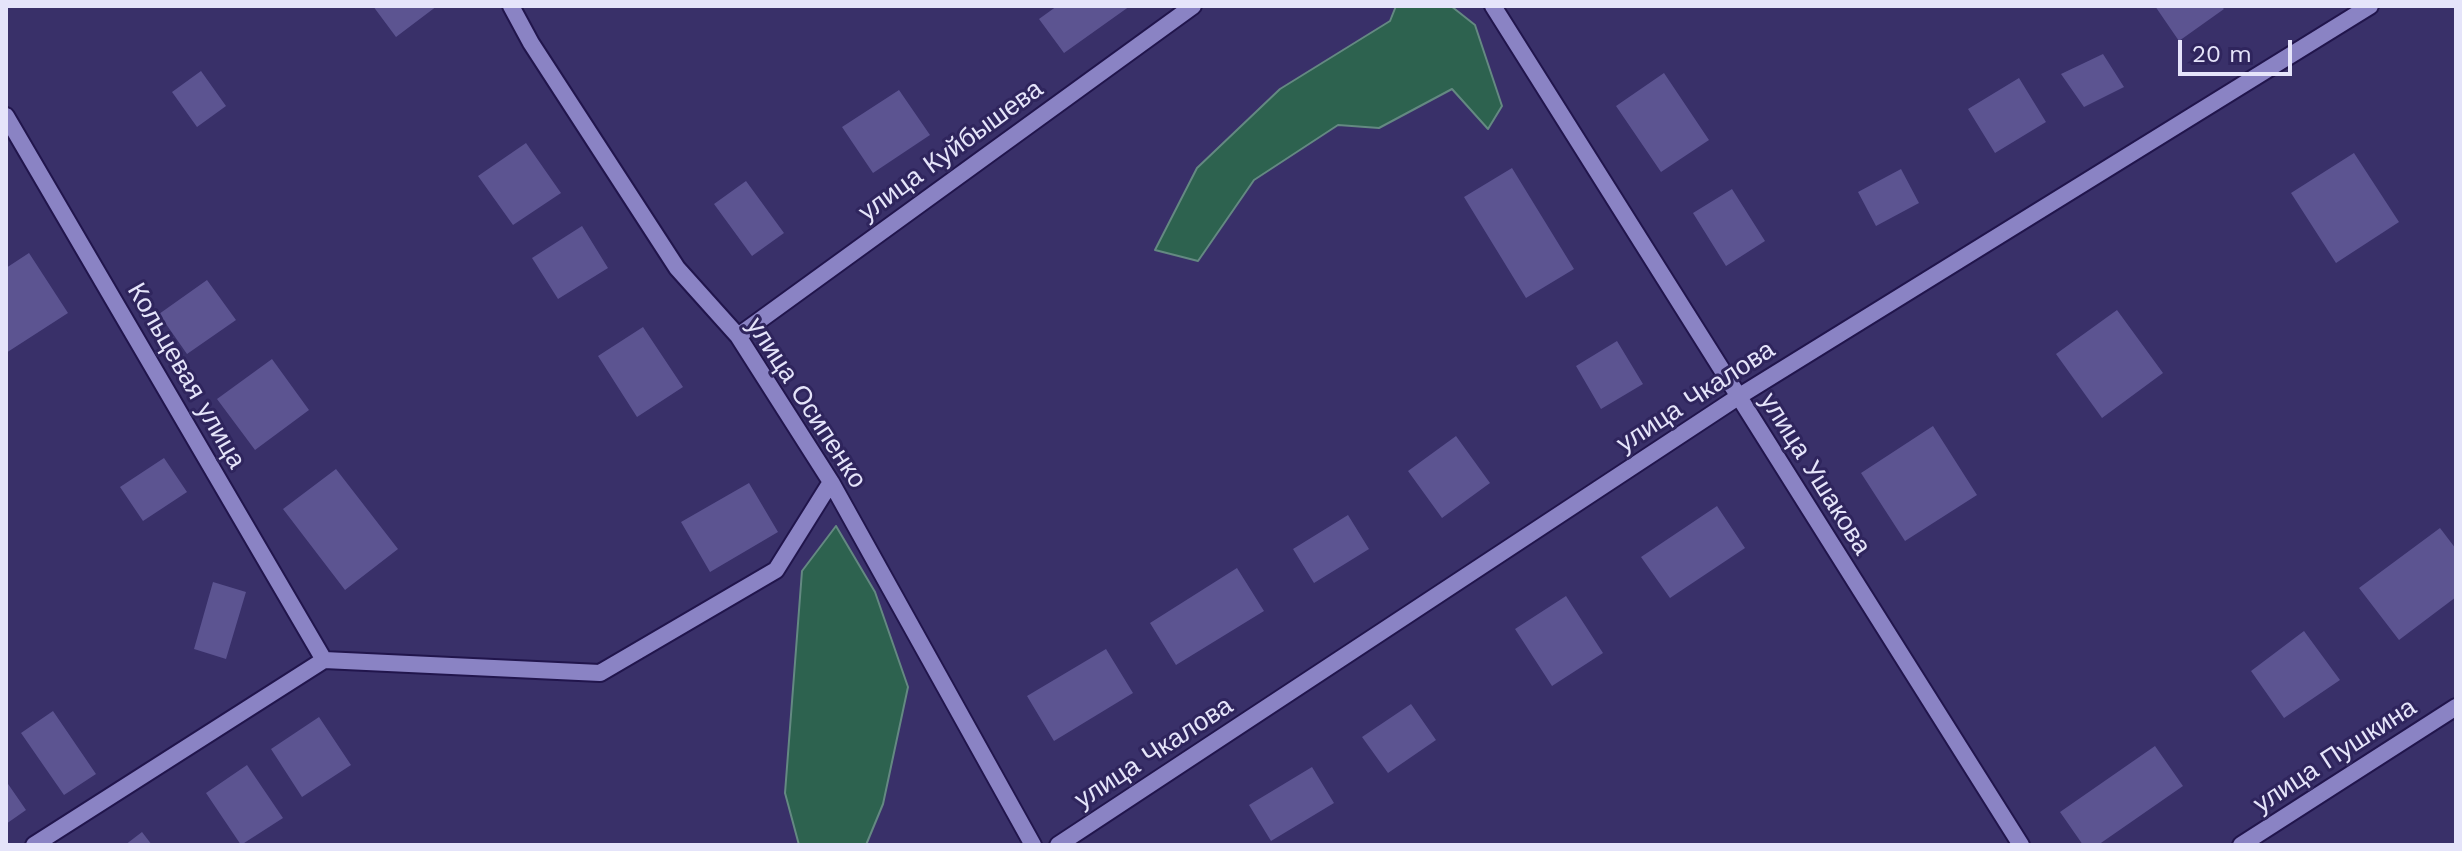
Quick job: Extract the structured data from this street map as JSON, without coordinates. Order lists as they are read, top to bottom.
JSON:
{
  "streets": {
    "street": [
      "улица Куйбышева",
      "Кольцевая улица",
      "улица Чкалова",
      "улица Осипенко",
      "улица Ушакова",
      "улица Пушкина"
    ]
  },
  "crossings": [
    ["улица Куйбышева", "улица Осипенко"],
    ["улица Чкалова", "улица Ушакова"]
  ],
  "scale_bar": "20 m"
}
